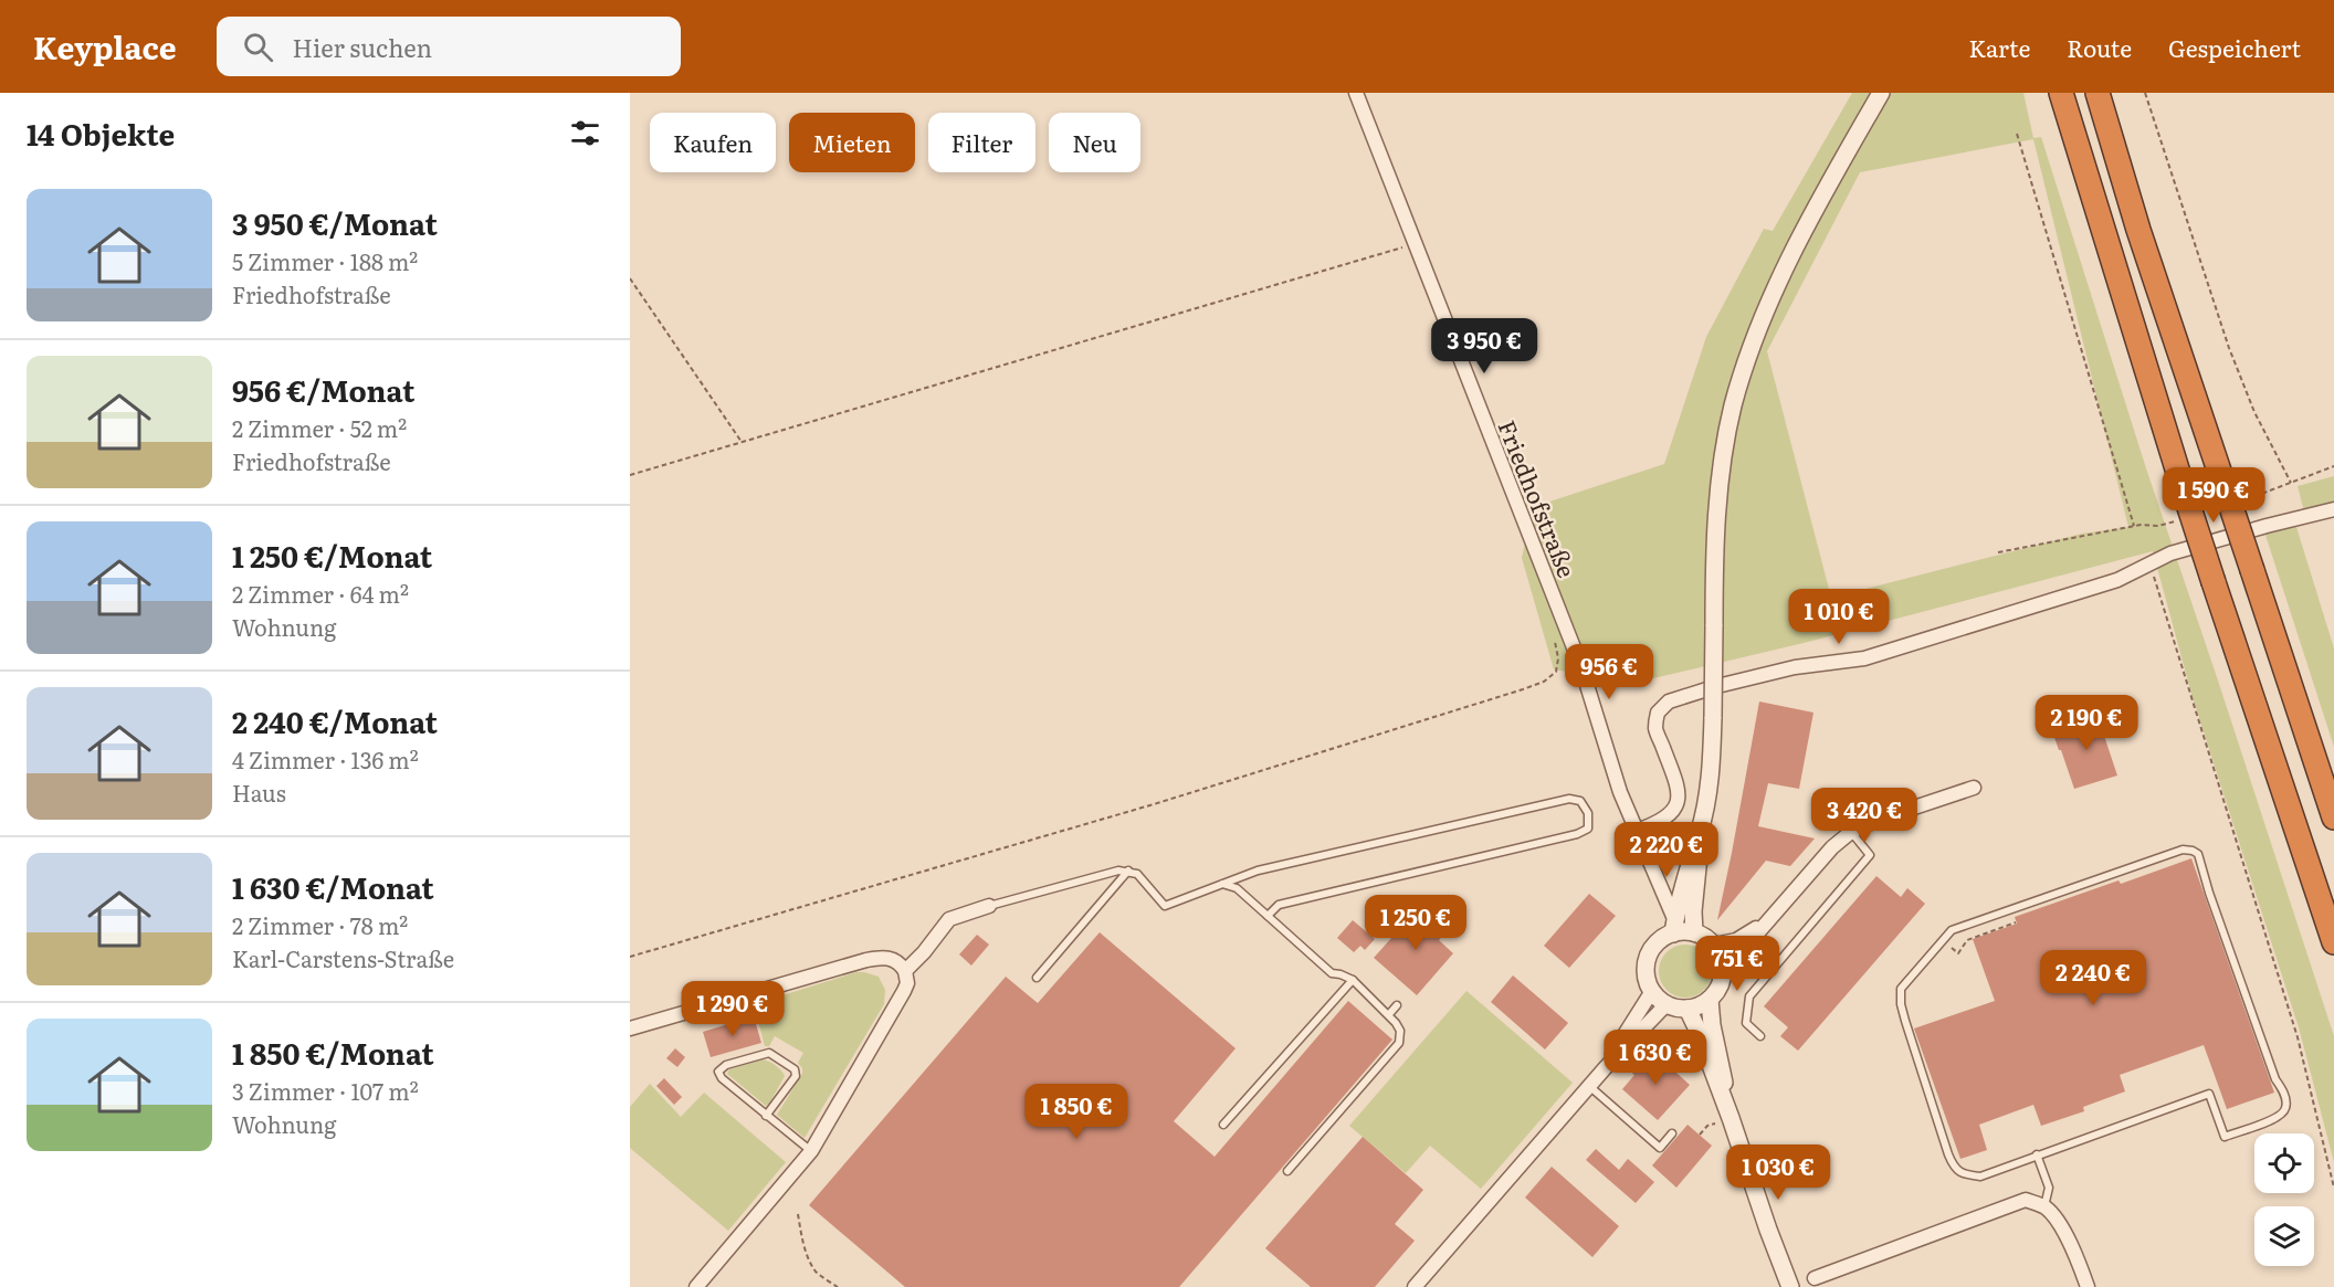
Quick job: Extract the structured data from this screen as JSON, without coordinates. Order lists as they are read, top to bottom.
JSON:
{
  "streets": {
    "street": ["Friedhofstraße"]
  },
  "page": {
    "header": "Keyplace",
    "search": "Hier suchen",
    "nav": ["Karte", "Route", "Gespeichert"],
    "heading": "14 Objekte",
    "chip": [
      "Kaufen",
      "Mieten",
      "Filter",
      "Neu"
    ],
    "list": [
      {
        "name": "3 950 €/Monat",
        "note": "5 Zimmer · 188 m² · Friedhofstraße"
      },
      {
        "name": "956 €/Monat",
        "note": "2 Zimmer · 52 m² · Friedhofstraße"
      },
      {
        "name": "1 250 €/Monat",
        "note": "2 Zimmer · 64 m² · Wohnung"
      },
      {
        "name": "2 240 €/Monat",
        "note": "4 Zimmer · 136 m² · Haus"
      },
      {
        "name": "1 630 €/Monat",
        "note": "2 Zimmer · 78 m² · Karl-Carstens-Straße"
      },
      {
        "name": "1 850 €/Monat",
        "note": "3 Zimmer · 107 m² · Wohnung"
      }
    ],
    "price": [
      "3 950 €",
      "1 590 €",
      "1 010 €",
      "956 €",
      "2 190 €",
      "3 420 €",
      "2 220 €",
      "1 250 €",
      "751 €",
      "2 240 €",
      "1 290 €",
      "1 630 €",
      "1 850 €",
      "1 030 €"
    ]
  }
}
